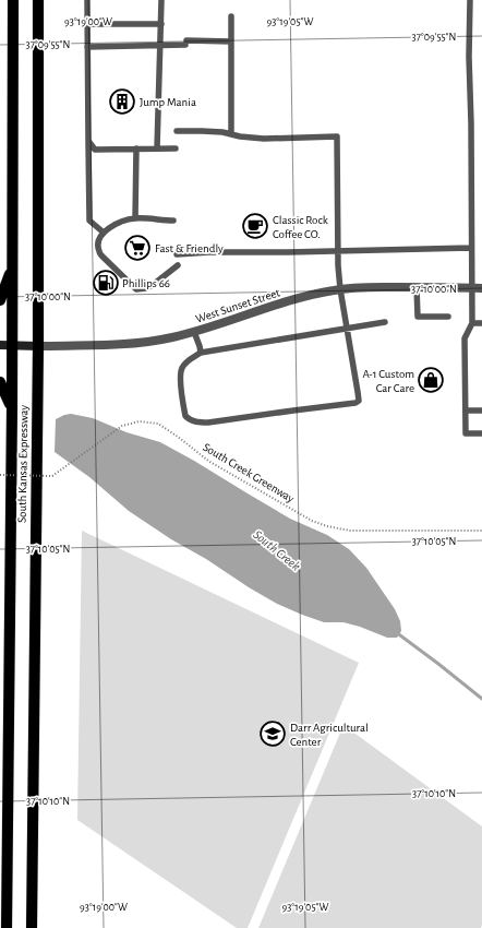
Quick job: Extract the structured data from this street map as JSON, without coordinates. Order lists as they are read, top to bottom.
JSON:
{
  "streets": {
    "main road": ["West Sunset Street", "South Kansas Expressway"],
    "path": ["South Creek Greenway"]
  },
  "crossings": [
    ["West Sunset Street", "South Kansas Expressway"]
  ],
  "water": ["South Creek"],
  "places": {
    "building": ["Jump Mania"],
    "cafe": ["Classic Rock Coffee CO."],
    "supermarket": ["Fast & Friendly"],
    "fuel station": ["Phillips 66"],
    "shop": ["A-1 Custom Car Care"],
    "school or university": ["Darr Agricultural Center"]
  },
  "coordinates": [
    "93°19'00\"W",
    "93°19'05\"W",
    "37°09'55\"N",
    "37°10'00\"N",
    "37°10'05\"N",
    "37°10'10\"N"
  ]
}
